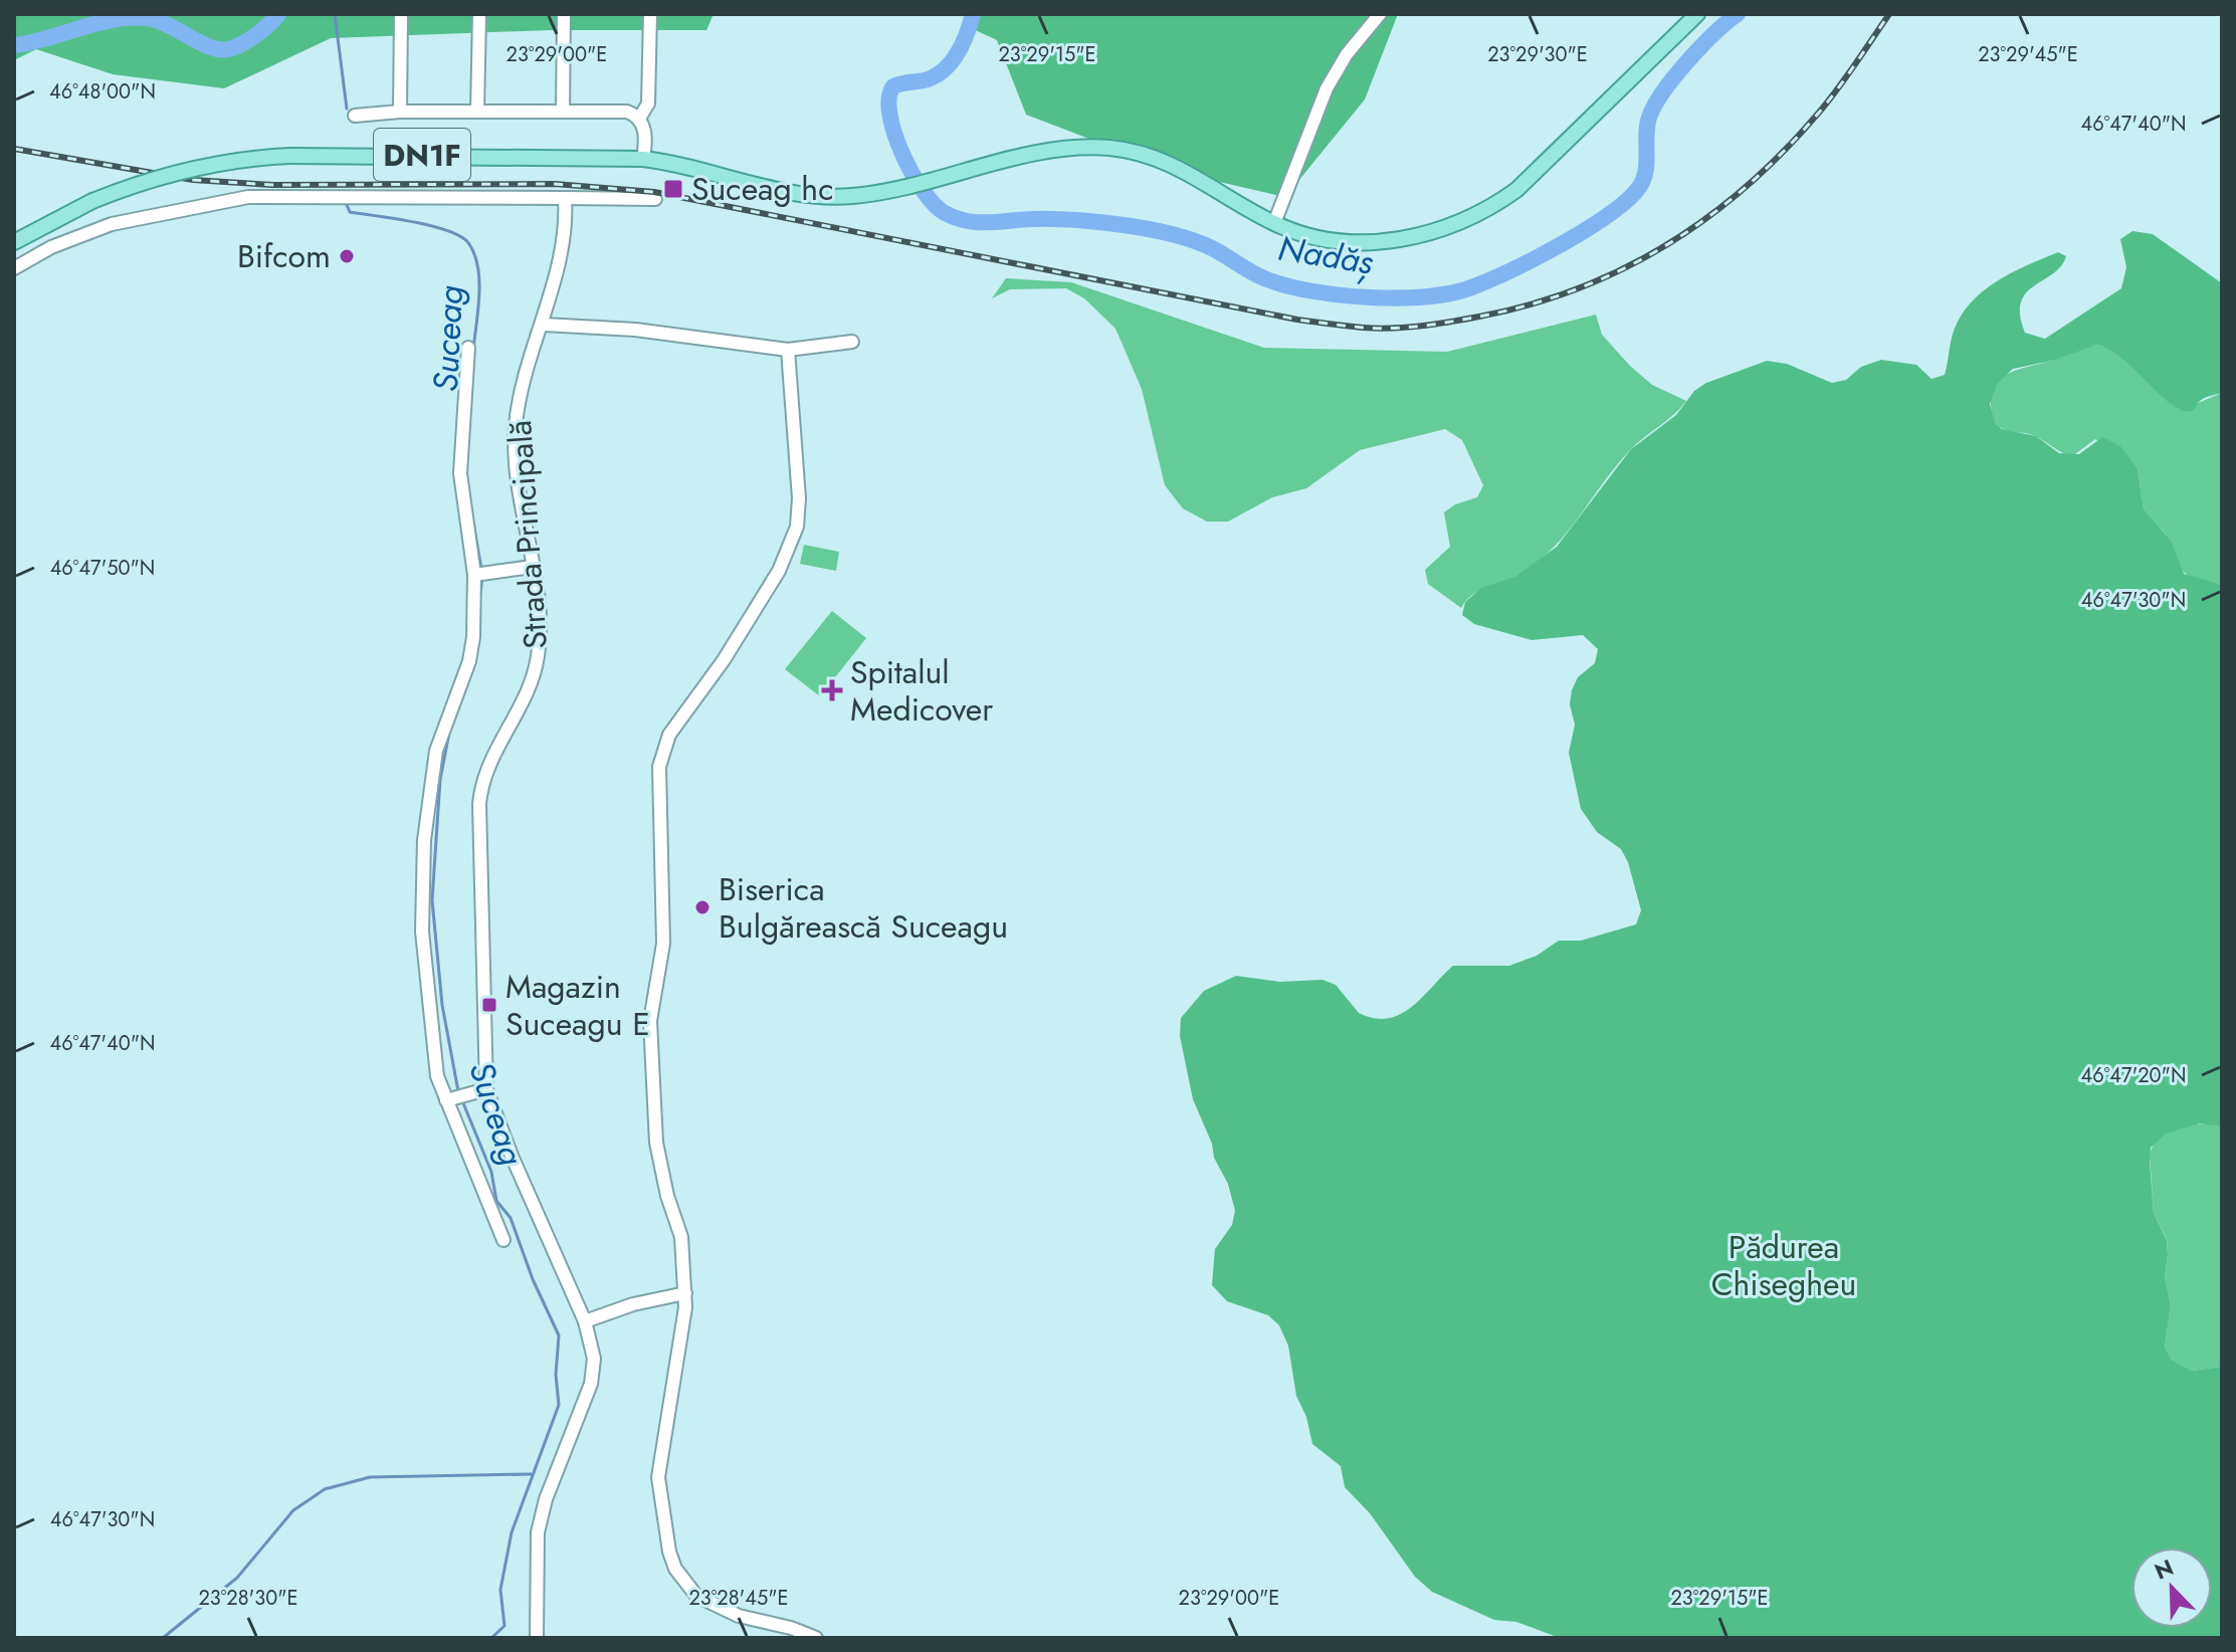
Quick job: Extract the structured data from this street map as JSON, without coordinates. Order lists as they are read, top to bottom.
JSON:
{
  "streets": {
    "main road": ["DN1F"],
    "street": ["Strada Principală"]
  },
  "water": ["Nadăș", "Suceag"],
  "parks": ["Pădurea Chisegheu"],
  "places": {
    "transit": ["Suceag hc", "Magazin Suceagu E"],
    "other": ["Bifcom", "Biserica Bulgărească Suceagu"],
    "health": ["Spitalul Medicover"]
  },
  "north": "top left",
  "coordinates": [
    "23°29'00\"E",
    "23°29'15\"E",
    "23°29'30\"E",
    "23°29'45\"E",
    "46°48'00\"N",
    "46°47'40\"N",
    "46°47'50\"N",
    "46°47'30\"N",
    "46°47'20\"N",
    "23°28'30\"E",
    "23°28'45\"E"
  ]
}
